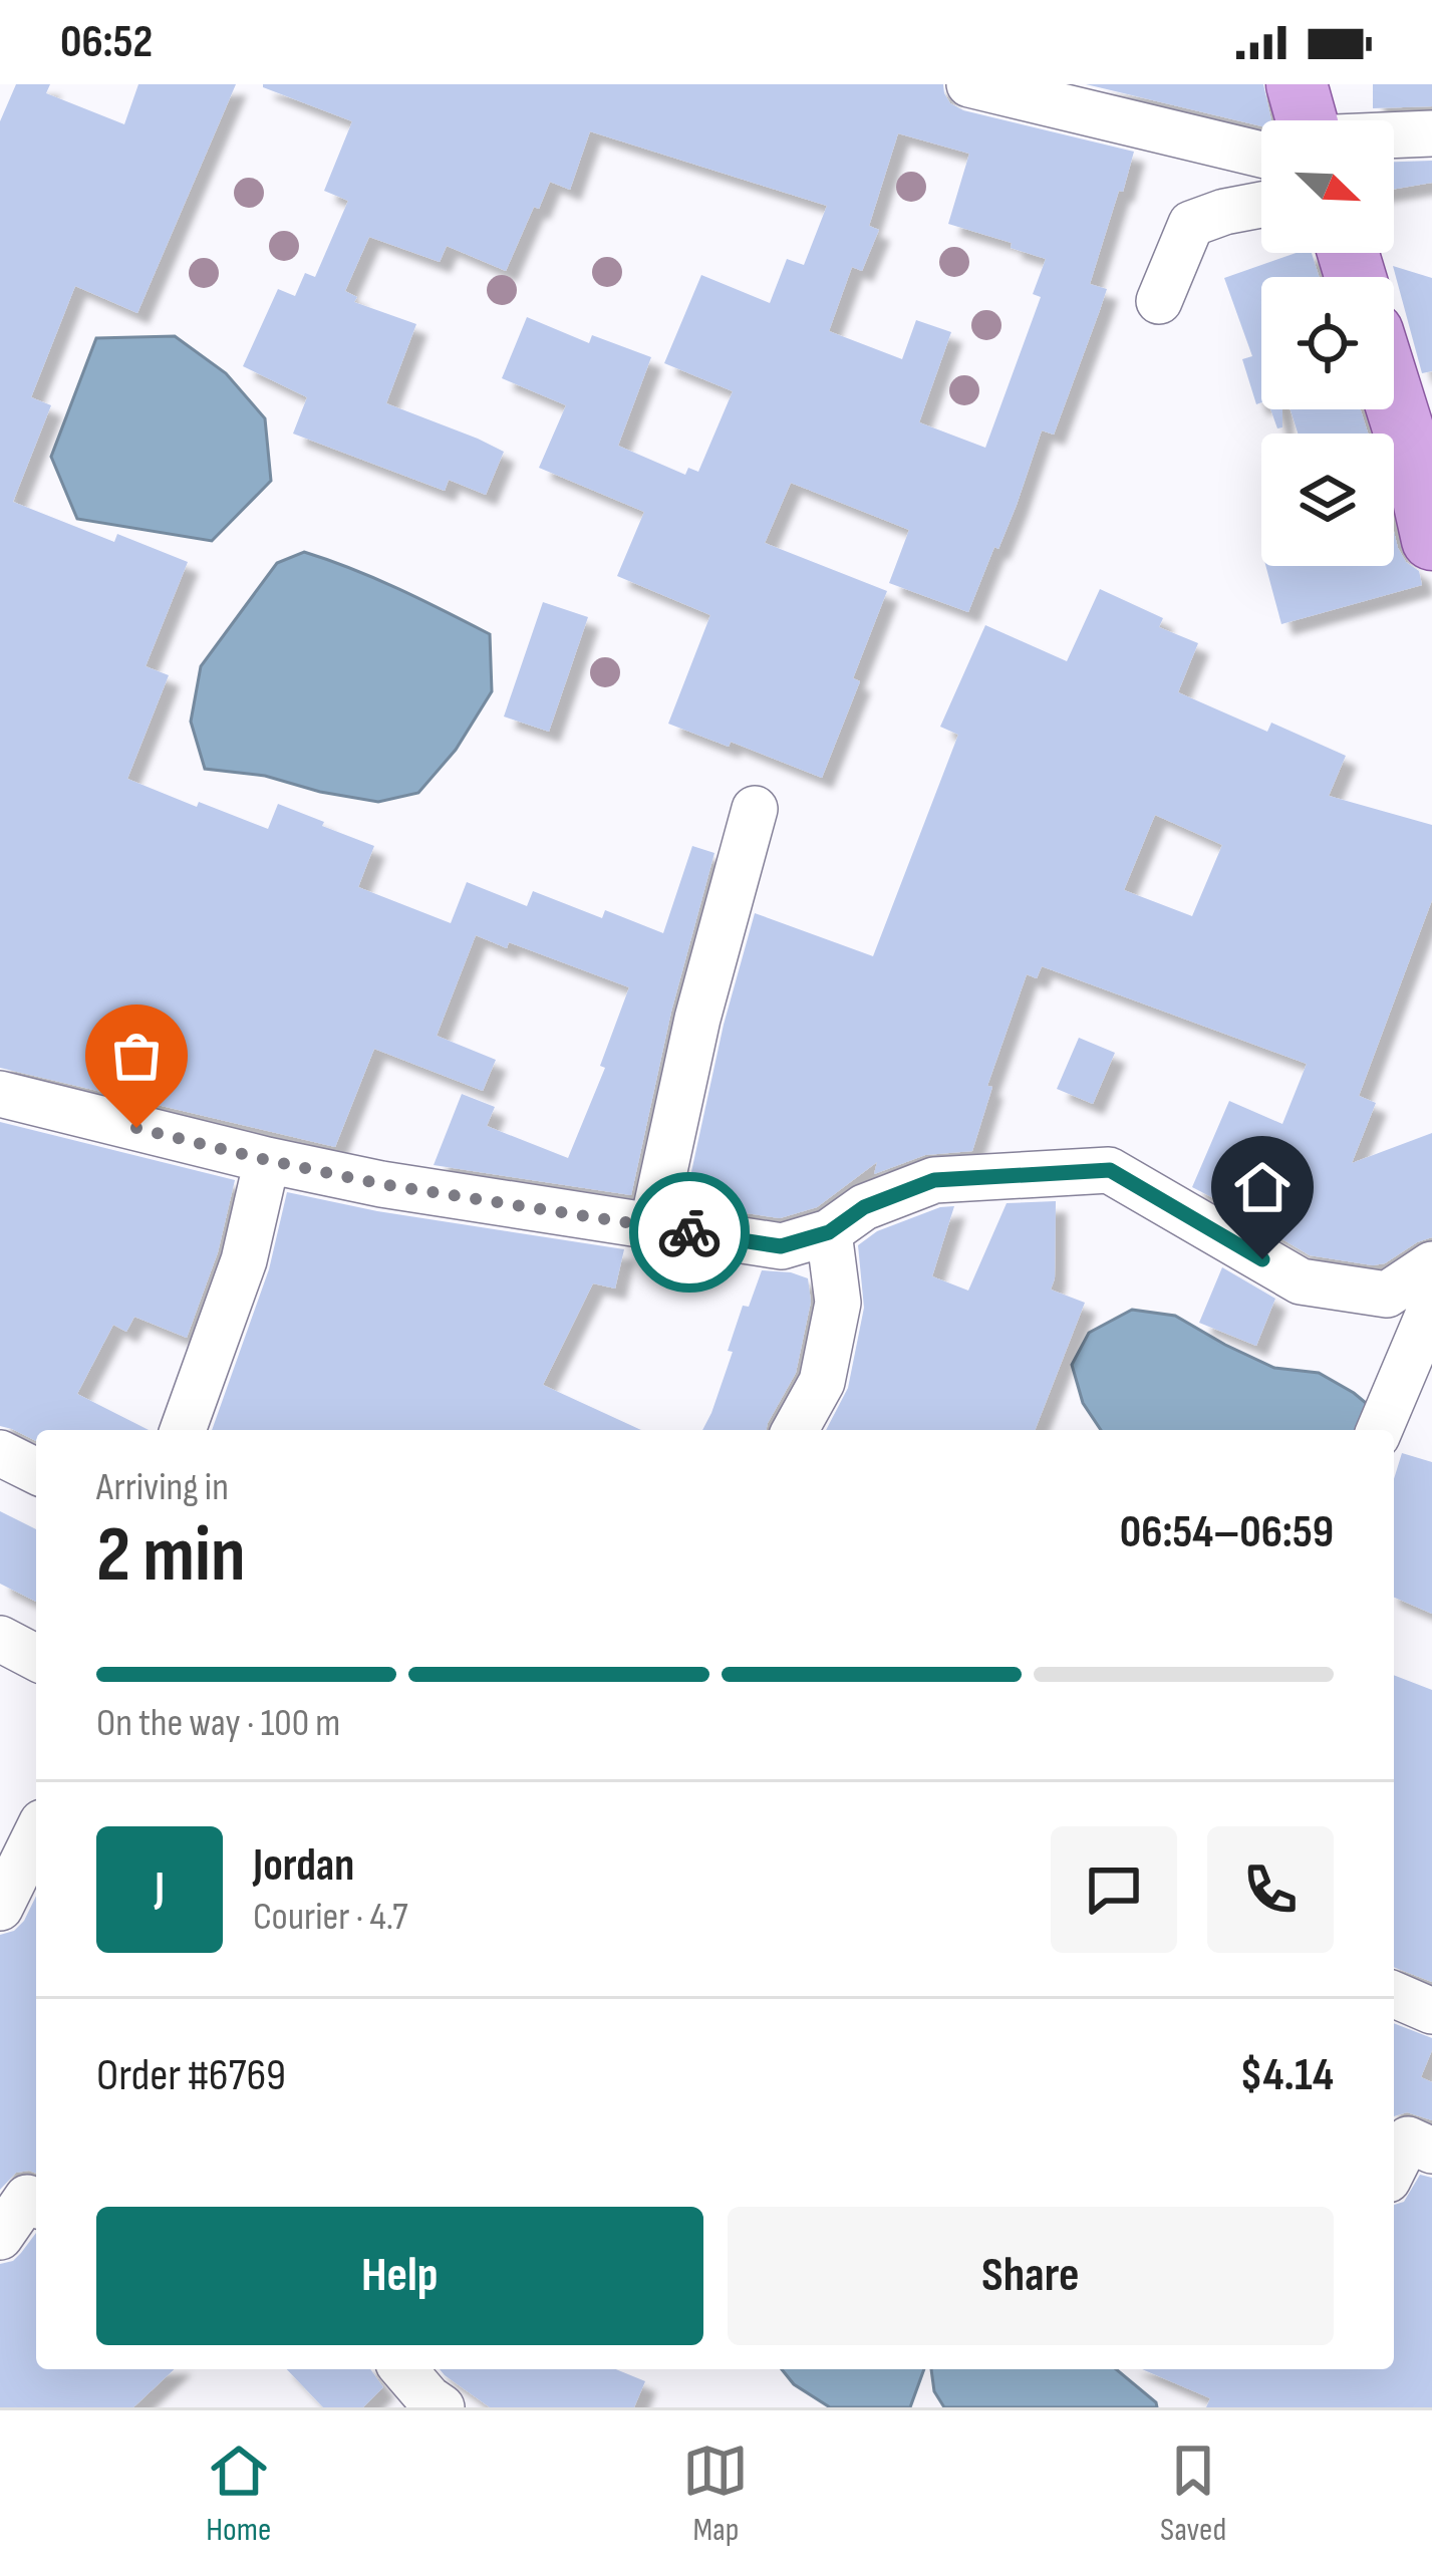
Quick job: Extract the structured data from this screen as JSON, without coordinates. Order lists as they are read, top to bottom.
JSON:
{
  "north": "bottom right",
  "page": {
    "status": "06:52",
    "heading": ["2 min", "Arriving in", "06:54–06:59"],
    "panel": [
      "Jordan",
      "Courier · 4.7",
      "Order #6769",
      "$4.14"
    ],
    "bar": "On the way · 100 m",
    "round": "J",
    "buttons": ["Help", "Share"],
    "tabs": ["Home", "Map", "Saved"]
  }
}
